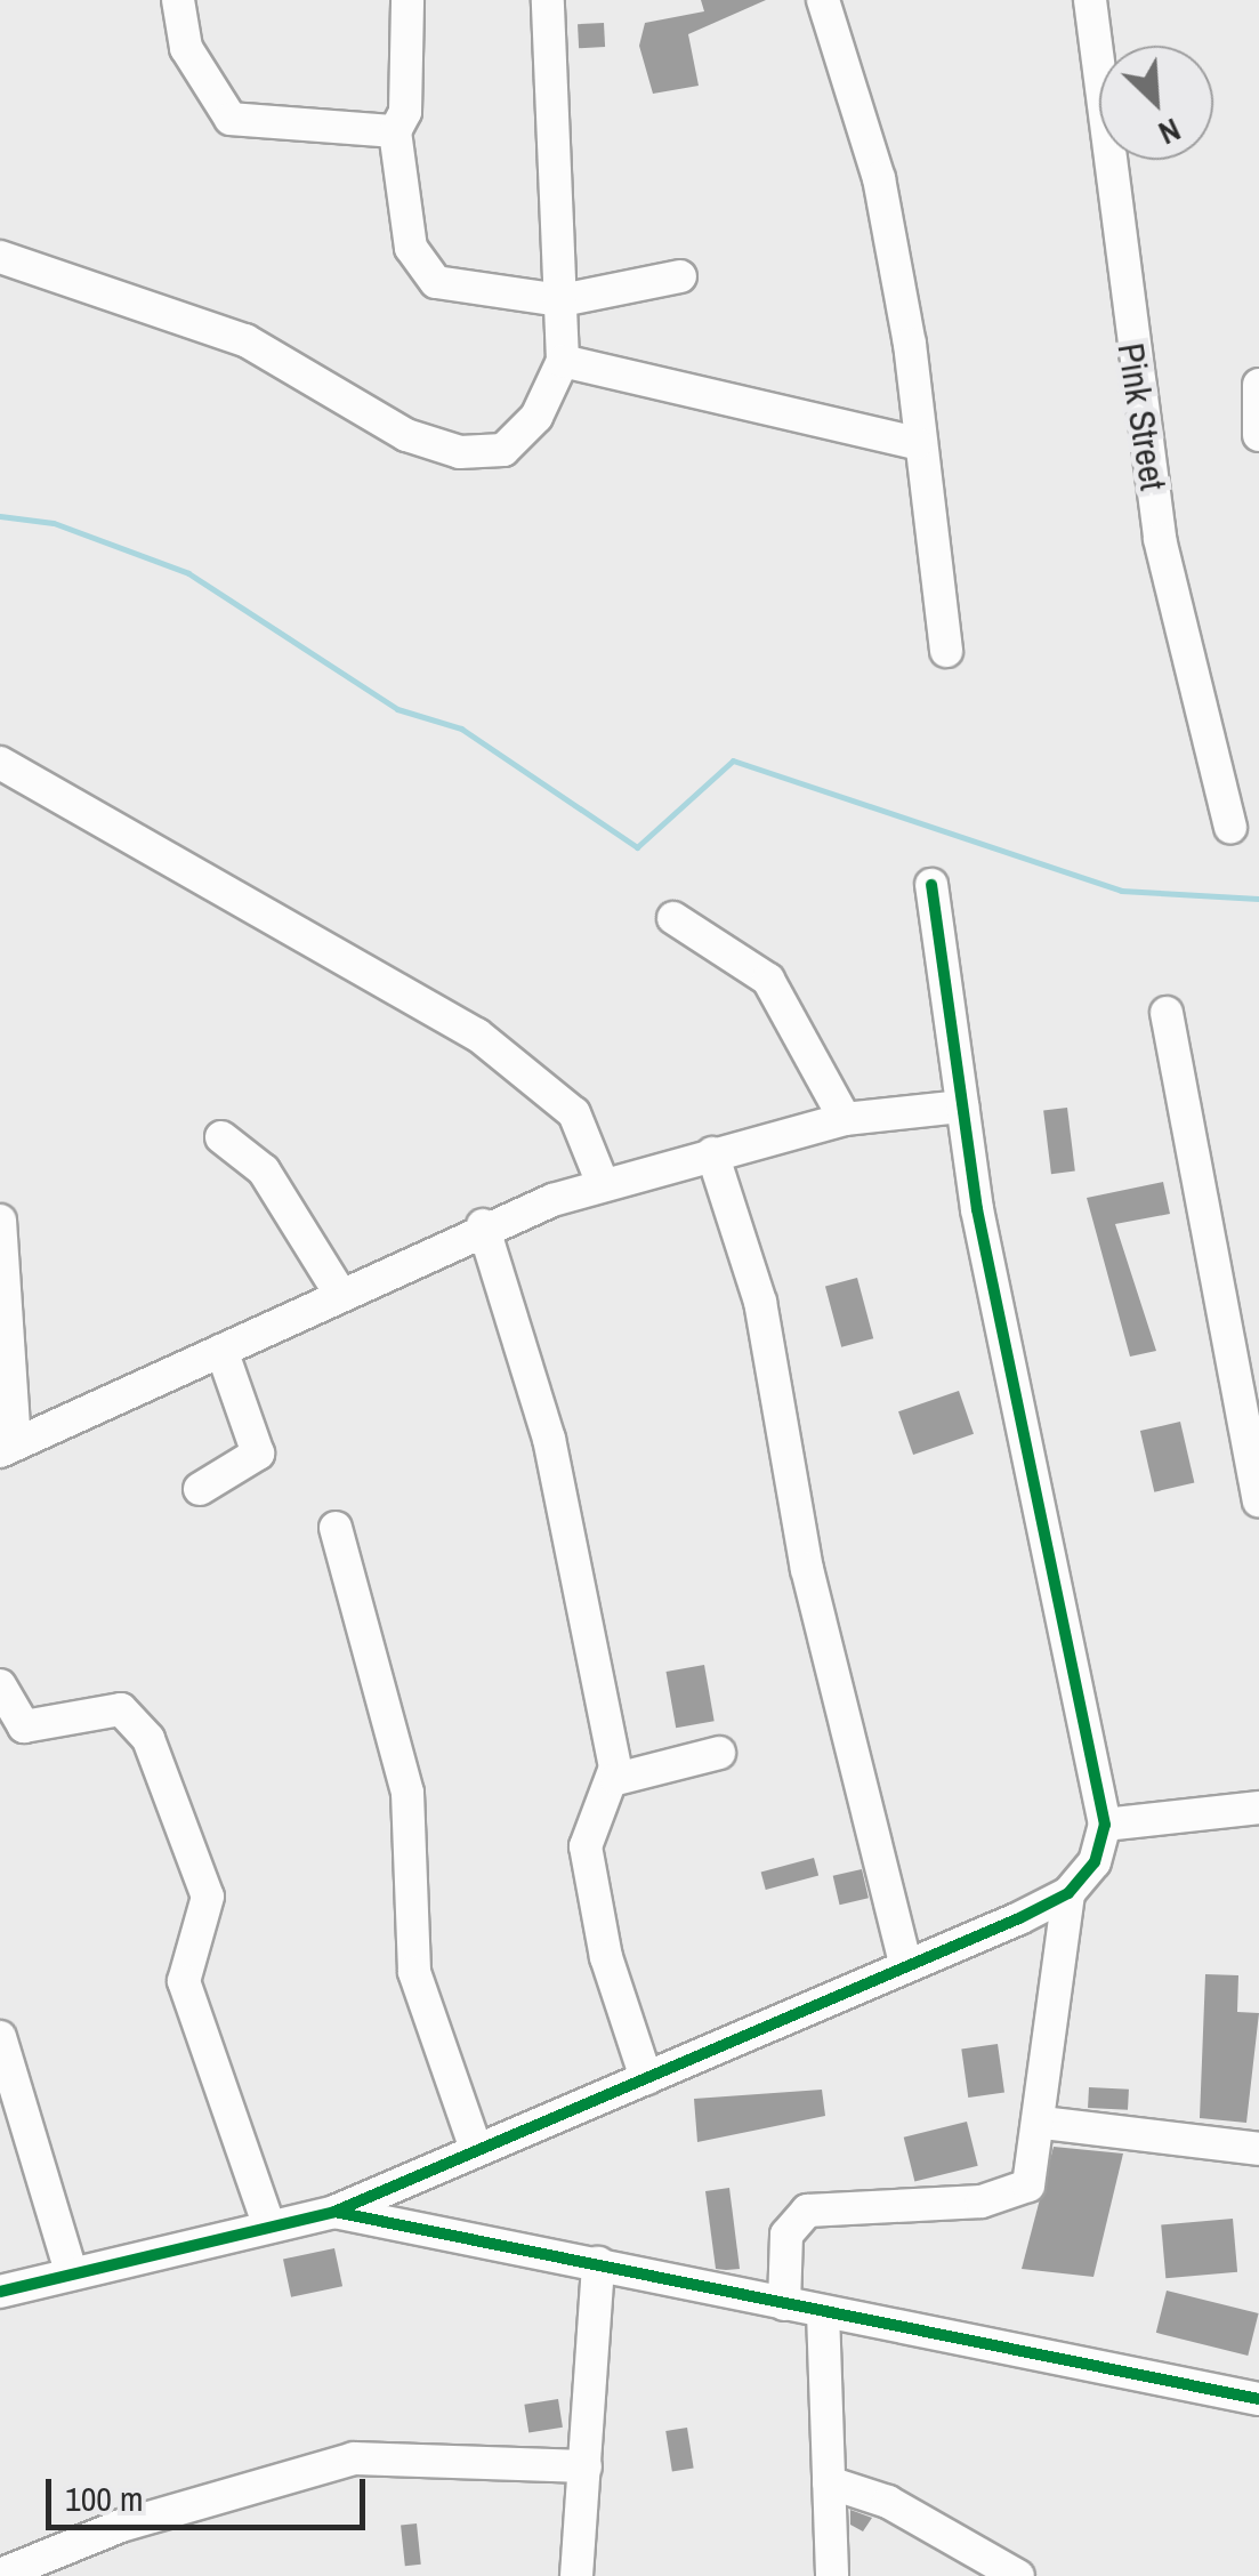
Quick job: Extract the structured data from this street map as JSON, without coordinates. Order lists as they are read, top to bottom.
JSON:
{
  "streets": {
    "street": ["Pink Street"]
  },
  "scale_bar": "100 m",
  "north": "bottom right"
}
